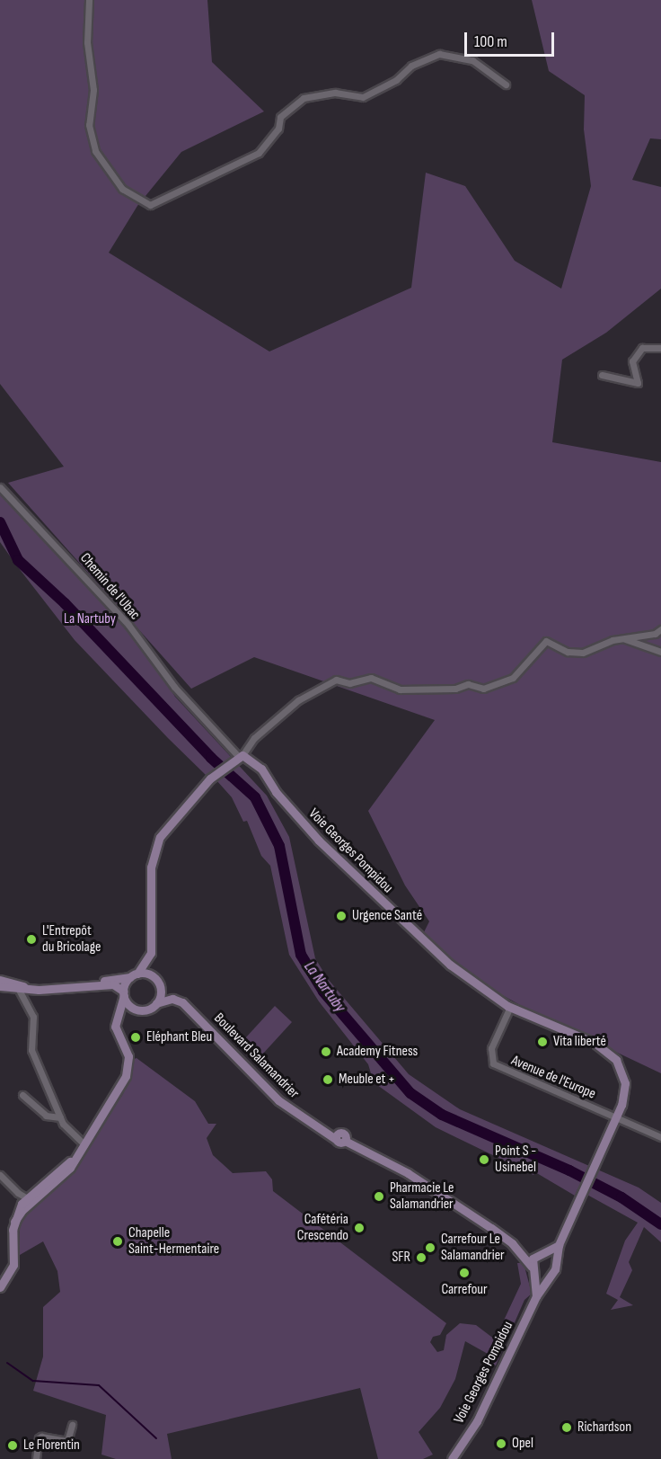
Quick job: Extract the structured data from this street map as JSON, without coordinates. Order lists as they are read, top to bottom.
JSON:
{
  "streets": {
    "street": [
      "Chemin de l'Ubac",
      "Voie Georges Pompidou",
      "Boulevard Salamandrier",
      "Avenue de l'Europe"
    ]
  },
  "crossings": [
    ["Chemin de l'Ubac", "Voie Georges Pompidou"],
    ["Voie Georges Pompidou", "Boulevard Salamandrier"],
    ["Voie Georges Pompidou", "Avenue de l'Europe"]
  ],
  "water": ["La Nartuby"],
  "parks": ["La Nartuby"],
  "places": [
    "Urgence Santé",
    "L'Entrepôt du Bricolage",
    "Eléphant Bleu",
    "Vita liberté",
    "Academy Fitness",
    "Meuble et +",
    "Point S - Usinebel",
    "Pharmacie Le Salamandrier",
    "Cafétéria Crescendo",
    "Chapelle Saint-Hermentaire",
    "Carrefour Le Salamandrier",
    "SFR",
    "Carrefour",
    "Richardson",
    "Opel",
    "Le Florentin"
  ],
  "scale_bar": "100 m"
}
